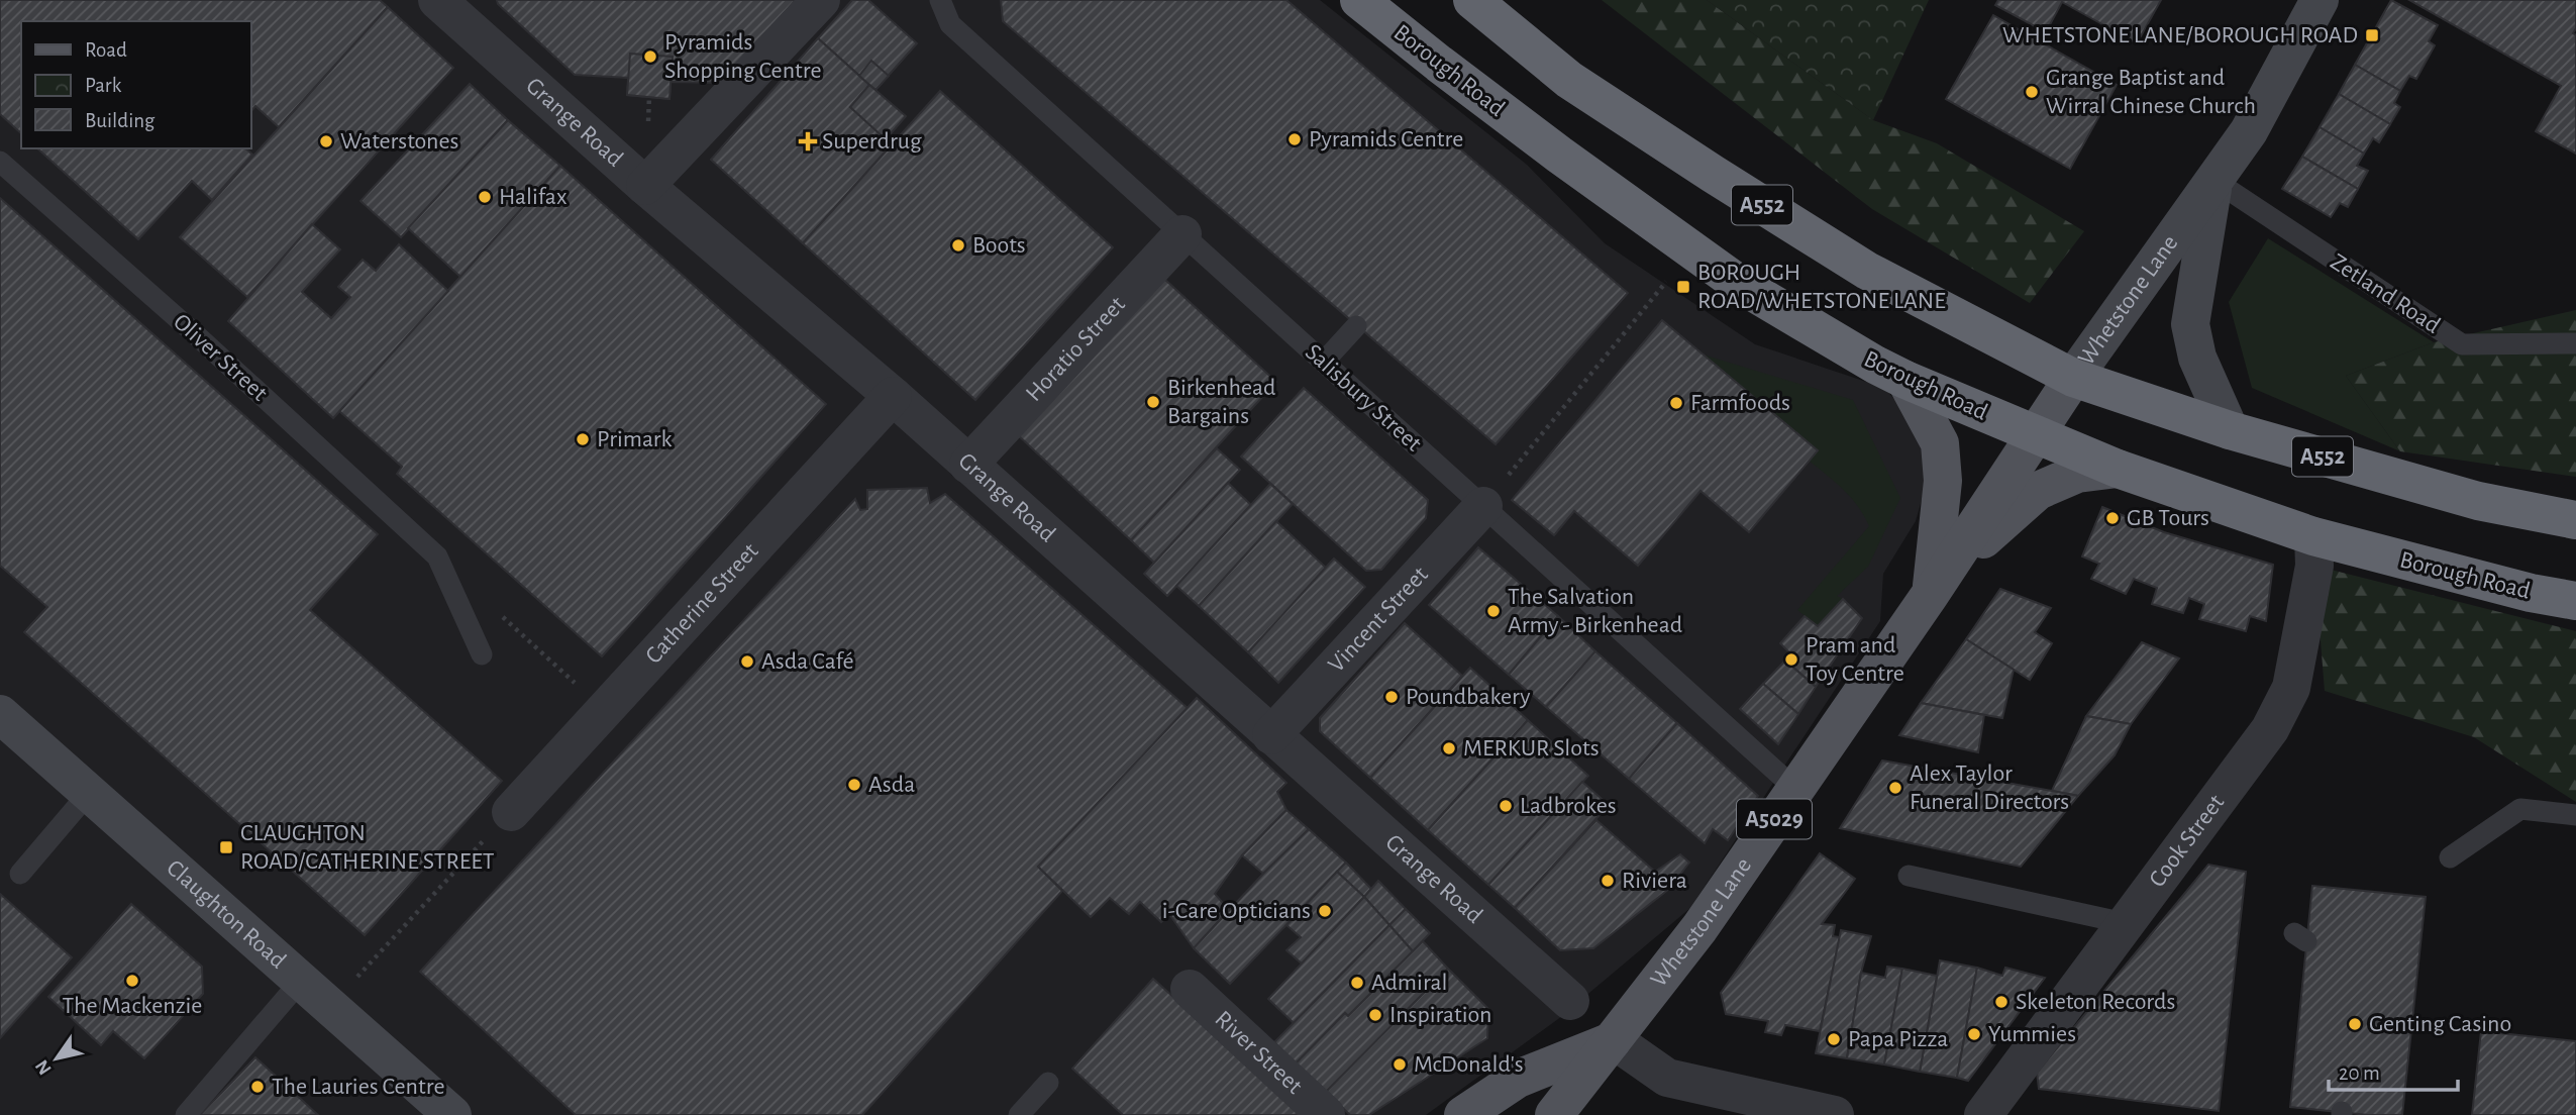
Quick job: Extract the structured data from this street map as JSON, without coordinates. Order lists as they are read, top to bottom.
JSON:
{
  "streets": {
    "highway": ["Borough Road", "A552"],
    "main road": ["Whetstone Lane", "A5029", "Claughton Road"],
    "street": [
      "Grange Road",
      "Horatio Street",
      "Catherine Street",
      "Vincent Street",
      "Cook Street",
      "River Street"
    ],
    "lane": ["Zetland Road", "Oliver Street", "Salisbury Street"]
  },
  "crossings": [
    ["Borough Road", "Whetstone Lane"],
    ["Borough Road", "Cook Street"],
    ["Grange Road", "Horatio Street"],
    ["Grange Road", "Catherine Street"],
    ["Grange Road", "Vincent Street"],
    ["A552", "Whetstone Lane"],
    ["Zetland Road", "Whetstone Lane"],
    ["Whetstone Lane", "Salisbury Street"],
    ["Whetstone Lane", "A5029"],
    ["Horatio Street", "Salisbury Street"],
    ["Salisbury Street", "Vincent Street"]
  ],
  "places": {
    "transit": ["WHETSTONE LANE/BOROUGH ROAD", "BOROUGH ROAD/WHETSTONE LANE", "CLAUGHTON ROAD/CATHERINE STREET"],
    "other": [
      "Pyramids Shopping Centre",
      "Grange Baptist and Wirral Chinese Church",
      "Pyramids Centre",
      "Waterstones",
      "Halifax",
      "Boots",
      "Birkenhead Bargains",
      "Farmfoods",
      "Primark",
      "GB Tours",
      "The Salvation Army - Birkenhead",
      "Pram and Toy Centre",
      "Asda Café",
      "Poundbakery",
      "MERKUR Slots",
      "Asda",
      "Alex Taylor Funeral Directors",
      "Ladbrokes",
      "Riviera",
      "i-Care Opticians",
      "The Mackenzie",
      "Admiral",
      "Skeleton Records",
      "Inspiration",
      "Genting Casino",
      "Yummies",
      "Papa Pizza",
      "McDonald's",
      "The Lauries Centre"
    ],
    "health": ["Superdrug"]
  },
  "legend": ["Road", "Park", "Building"],
  "scale_bar": "20 m",
  "north": "bottom left"
}
